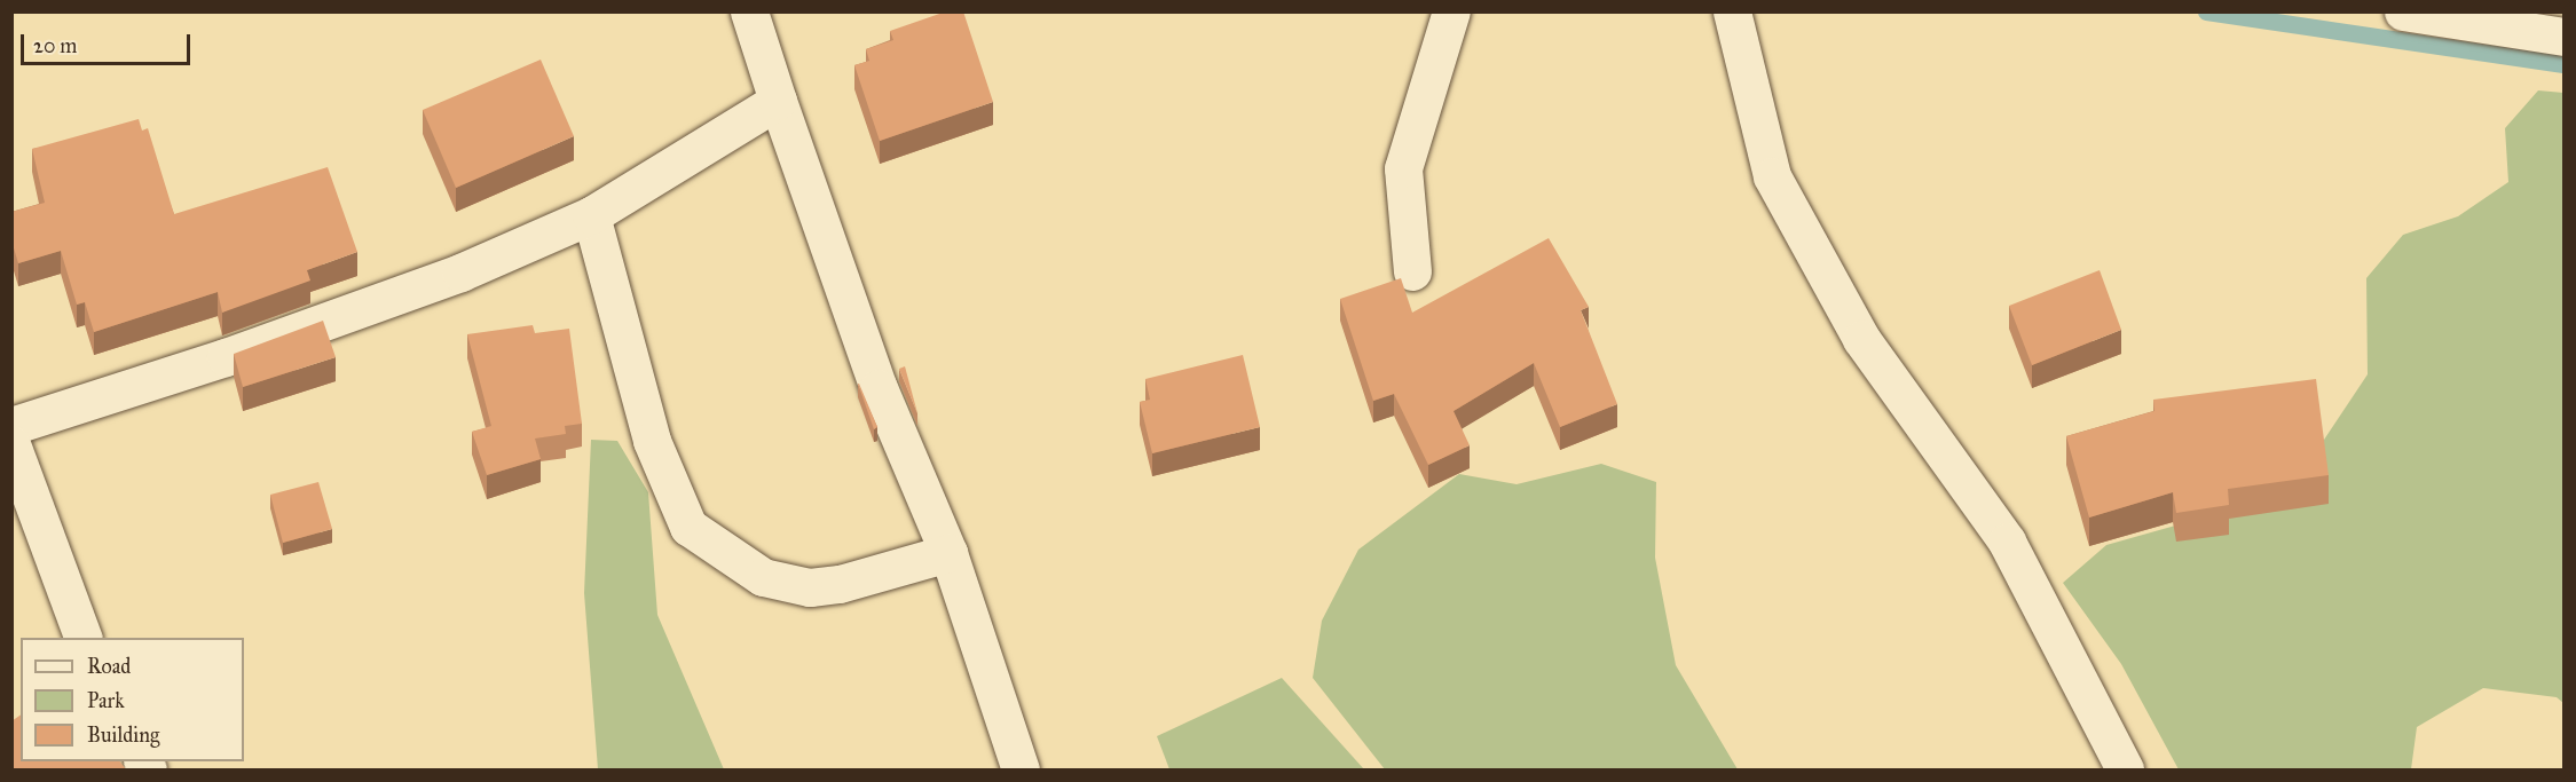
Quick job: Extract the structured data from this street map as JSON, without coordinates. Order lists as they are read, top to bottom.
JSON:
{
  "legend": ["Road", "Park", "Building"],
  "scale_bar": "20 m"
}
